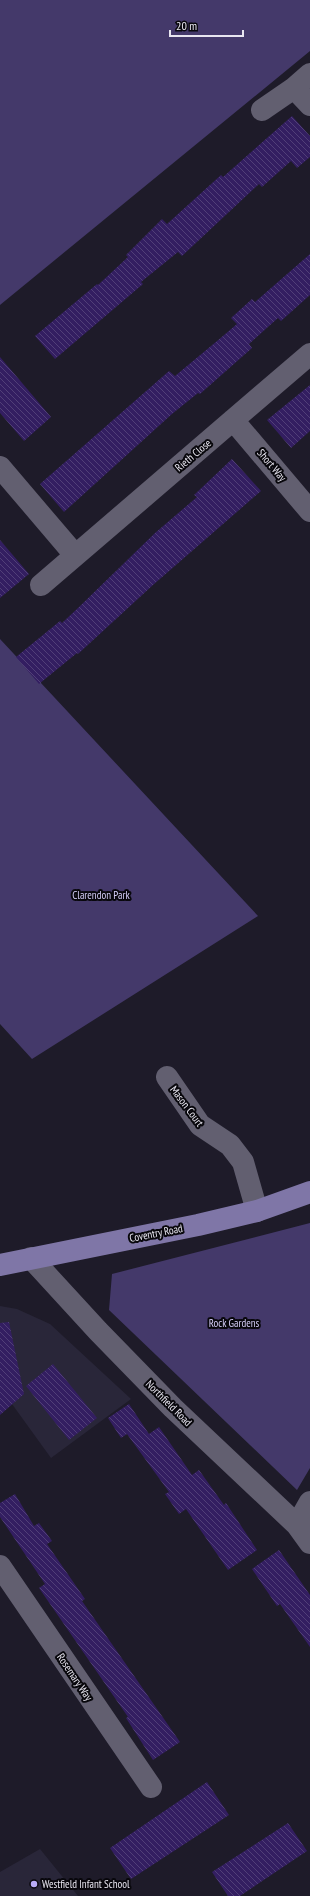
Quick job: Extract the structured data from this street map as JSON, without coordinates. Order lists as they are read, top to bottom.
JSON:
{
  "streets": {
    "main road": ["Coventry Road"],
    "street": [
      "Rieth Close",
      "Short Way",
      "Mason Court",
      "Northfield Road",
      "Rosemary Way"
    ]
  },
  "crossings": [
    ["Rieth Close", "Short Way"],
    ["Mason Court", "Coventry Road"],
    ["Coventry Road", "Northfield Road"]
  ],
  "parks": ["Clarendon Park", "Rock Gardens"],
  "places": ["Westfield Infant School"],
  "scale_bar": "20 m"
}
